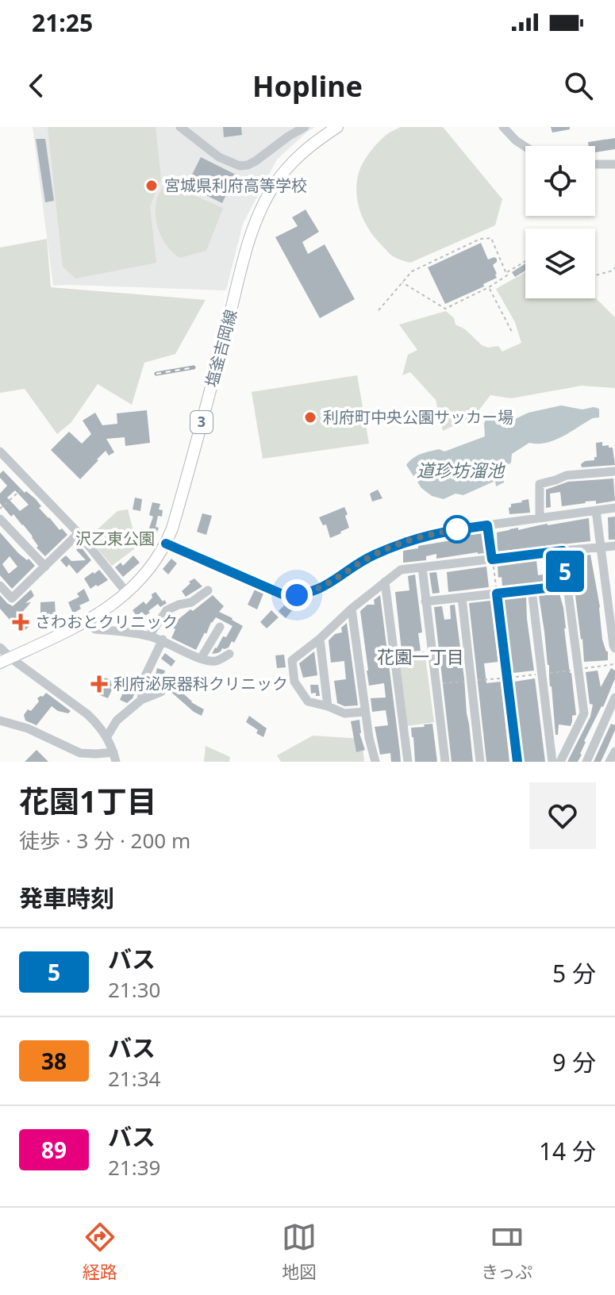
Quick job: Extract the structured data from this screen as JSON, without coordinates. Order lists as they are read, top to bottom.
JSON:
{
  "streets": {
    "main road": ["塩釜吉岡線", "3"]
  },
  "districts": ["花園一丁目"],
  "water": ["道珍坊溜池"],
  "parks": ["沢乙東公園"],
  "places": {
    "other": ["宮城県利府高等学校", "利府町中央公園サッカー場"],
    "health": ["さわおとクリニック", "利府泌尿器科クリニック"]
  },
  "lines": ["bus line 5"],
  "page": {
    "status": "21:25",
    "header": "Hopline",
    "on_map": "5",
    "heading": [
      ["花園1丁目", "徒歩 · 3 分 · 200 m"],
      "発車時刻"
    ],
    "list": [
      {
        "mark": "5",
        "name": "バス",
        "note": "21:30",
        "value": "5 分"
      },
      {
        "mark": "38",
        "name": "バス",
        "note": "21:34",
        "value": "9 分"
      },
      {
        "mark": "89",
        "name": "バス",
        "note": "21:39",
        "value": "14 分"
      }
    ],
    "tabs": ["経路", "地図", "きっぷ"]
  }
}
